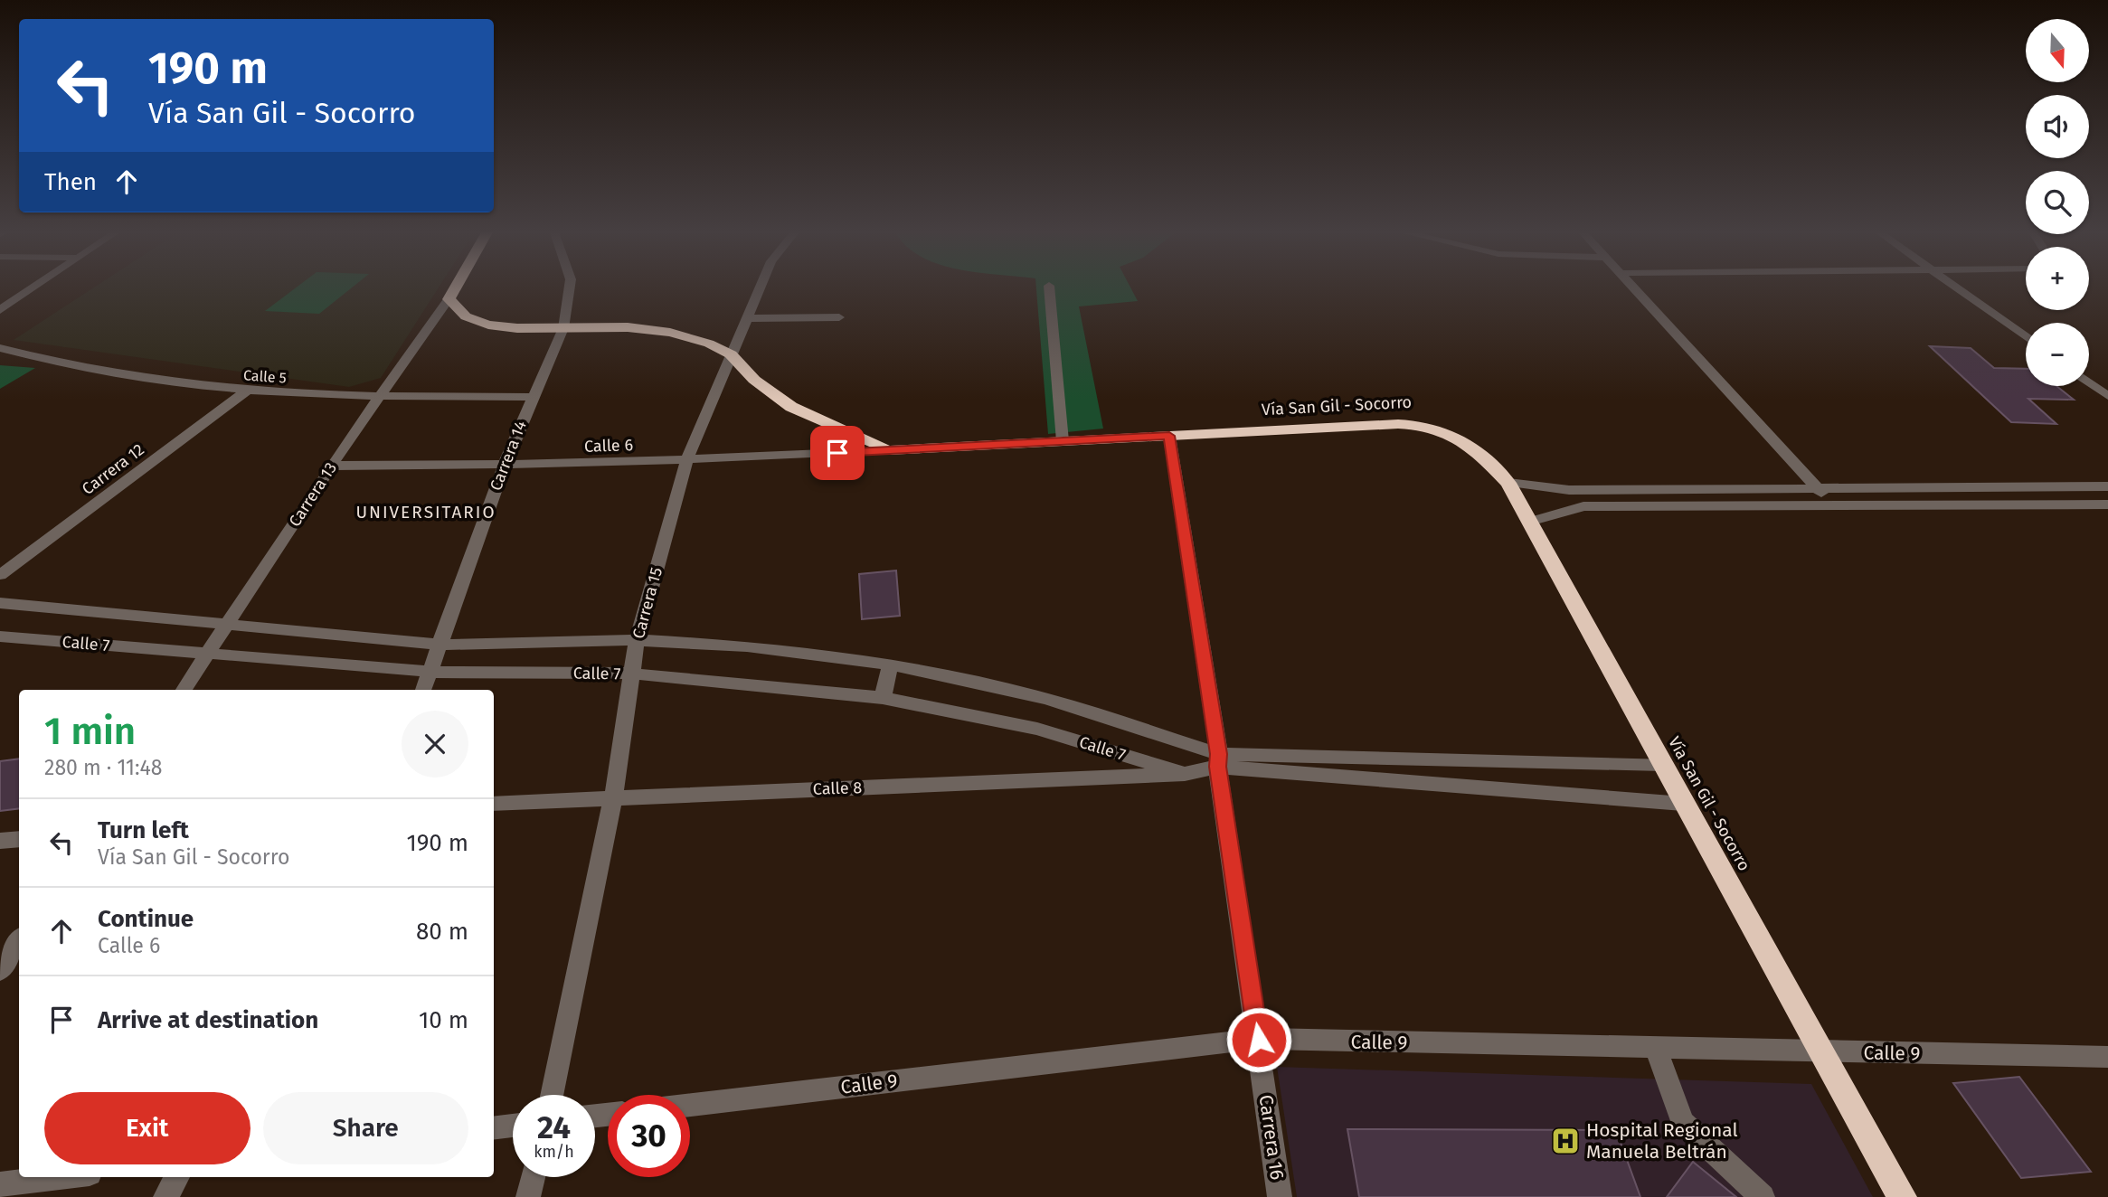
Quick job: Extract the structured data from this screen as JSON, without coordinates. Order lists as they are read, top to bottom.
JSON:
{
  "streets": {
    "highway": ["Vía San Gil - Socorro"],
    "street": [
      "Calle 5",
      "Calle 6",
      "Carrera 14",
      "Carrera 12",
      "Carrera 13",
      "Carrera 15",
      "Calle 7",
      "Calle 8",
      "Calle 9",
      "Carrera 16"
    ]
  },
  "crossings": [
    ["Calle 5", "Carrera 14"],
    ["Calle 5", "Carrera 12"],
    ["Calle 5", "Carrera 13"],
    ["Vía San Gil - Socorro", "Calle 6"],
    ["Vía San Gil - Socorro", "Carrera 14"],
    ["Vía San Gil - Socorro", "Carrera 13"],
    ["Vía San Gil - Socorro", "Carrera 15"],
    ["Vía San Gil - Socorro", "Calle 9"],
    ["Vía San Gil - Socorro", "Carrera 16"],
    ["Calle 6", "Carrera 14"],
    ["Calle 6", "Carrera 13"],
    ["Calle 6", "Carrera 15"],
    ["Carrera 14", "Calle 7"],
    ["Carrera 13", "Calle 7"],
    ["Carrera 15", "Calle 7"],
    ["Carrera 15", "Calle 8"],
    ["Calle 7", "Calle 8"],
    ["Calle 8", "Carrera 16"],
    ["Calle 9", "Carrera 16"]
  ],
  "districts": ["UNIVERSITARIO"],
  "places": {
    "hospital": ["Hospital Regional Manuela Beltrán"]
  },
  "north": "bottom",
  "page": {
    "map_buttons": ["+", "−"],
    "turn": ["190 m", "Vía San Gil - Socorro"],
    "then": "Then",
    "heading": ["1 min", "280 m · 11:48"],
    "list": [
      {
        "name": "Turn left",
        "note": "Vía San Gil - Socorro",
        "value": "190 m"
      },
      {
        "name": "Continue",
        "note": "Calle 6",
        "value": "80 m"
      },
      {
        "name": "Arrive at destination",
        "value": "10 m"
      }
    ],
    "buttons": ["Exit", "Share"],
    "speed": "24 km/h",
    "limit": "30"
  }
}
